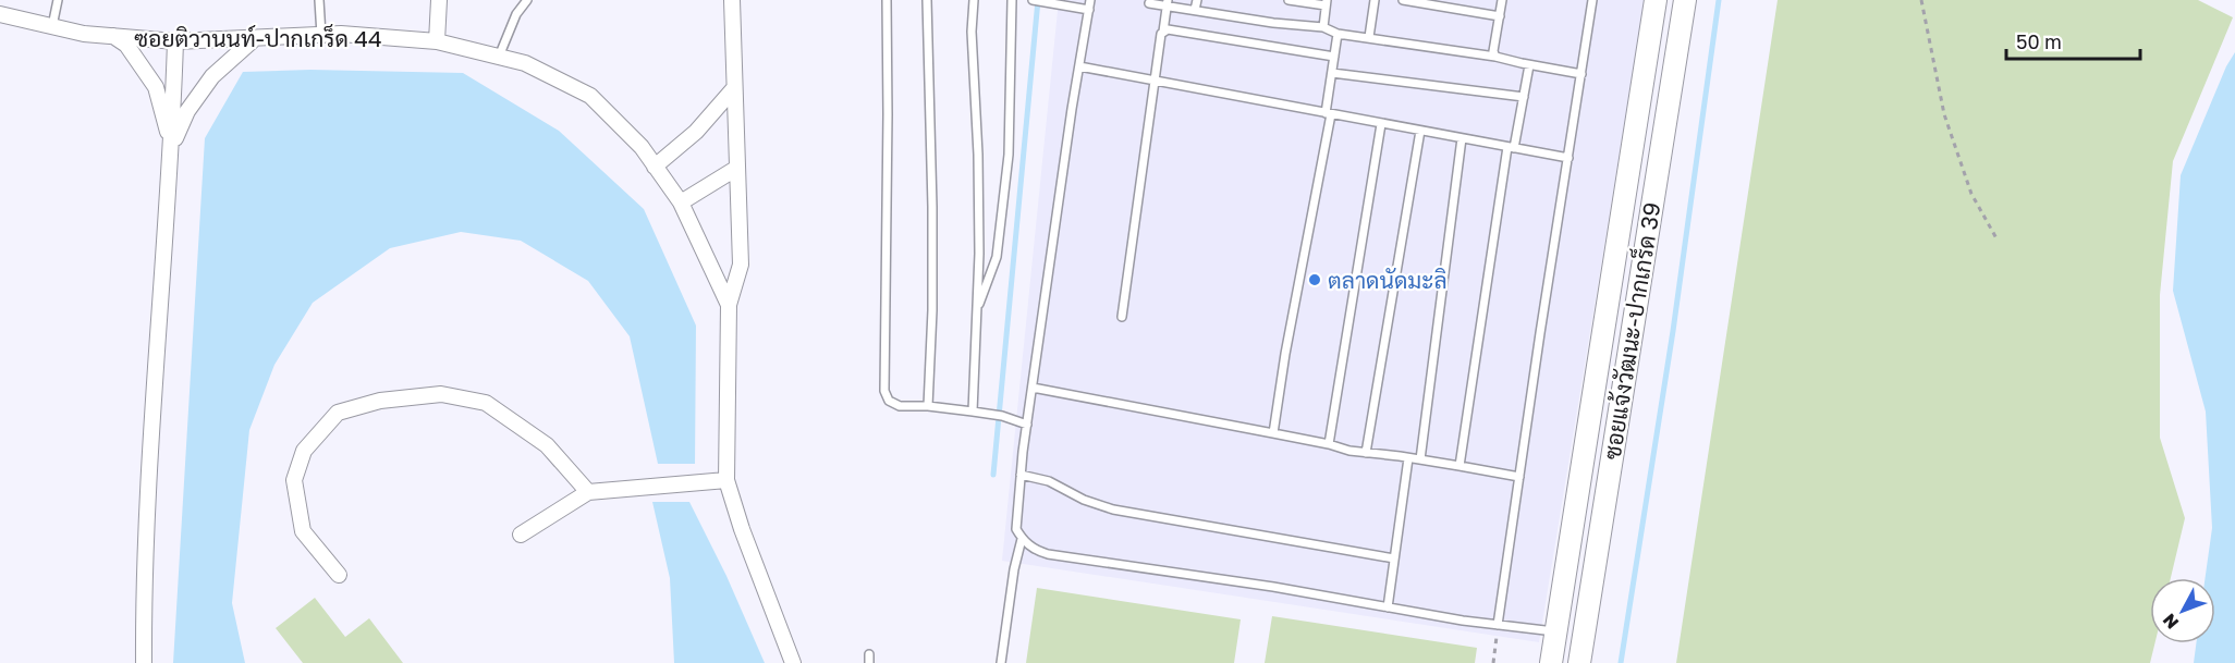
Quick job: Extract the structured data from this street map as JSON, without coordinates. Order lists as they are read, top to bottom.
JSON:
{
  "streets": {
    "main road": ["ซอยแจ้งวัฒนะ-ปากเกร็ด 39"],
    "street": ["ซอยติวานนท์-ปากเกร็ด 44"]
  },
  "places": ["ตลาดนัดมะลิ"],
  "scale_bar": "50 m",
  "north": "bottom left"
}
